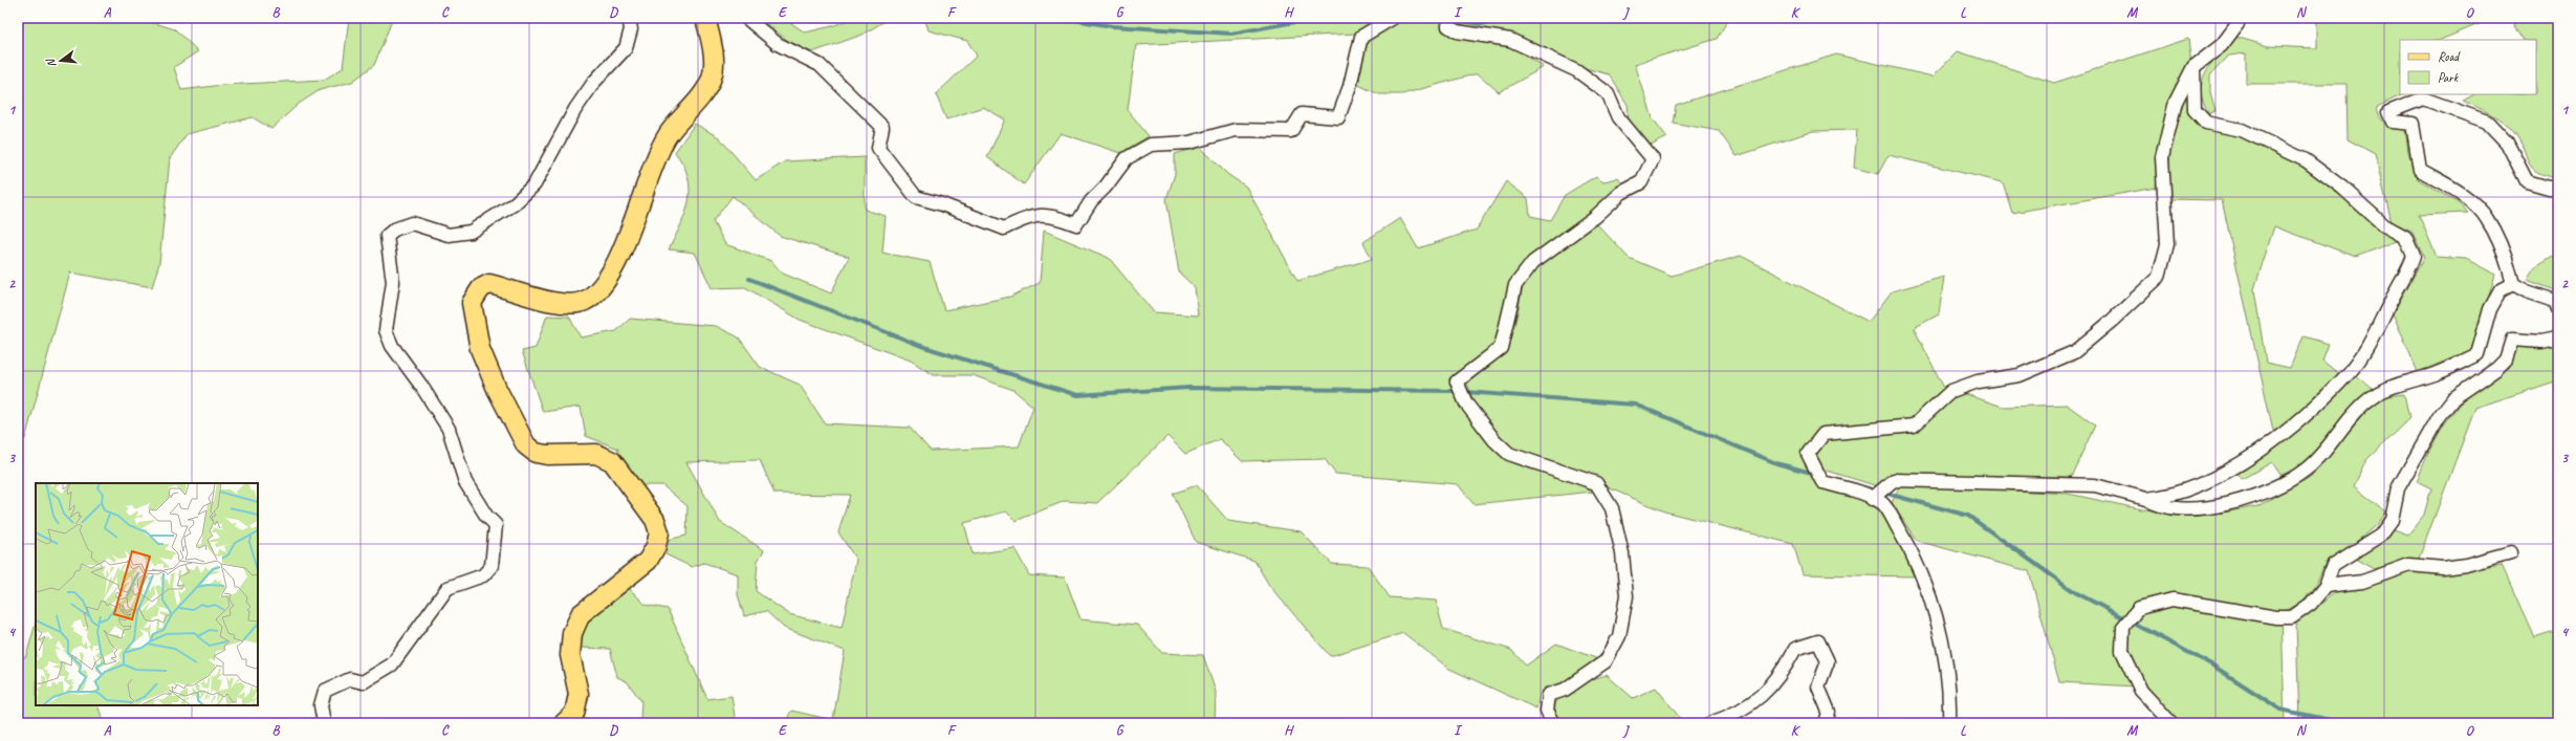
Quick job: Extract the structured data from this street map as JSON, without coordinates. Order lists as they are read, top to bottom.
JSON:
{
  "legend": ["Road", "Park"],
  "north": "left",
  "grid": {
    "columns": [
      "A",
      "B",
      "C",
      "D",
      "E",
      "F",
      "G",
      "H",
      "I",
      "J",
      "K",
      "L",
      "M",
      "N",
      "O"
    ],
    "rows": [
      "1",
      "2",
      "3",
      "4"
    ]
  }
}
